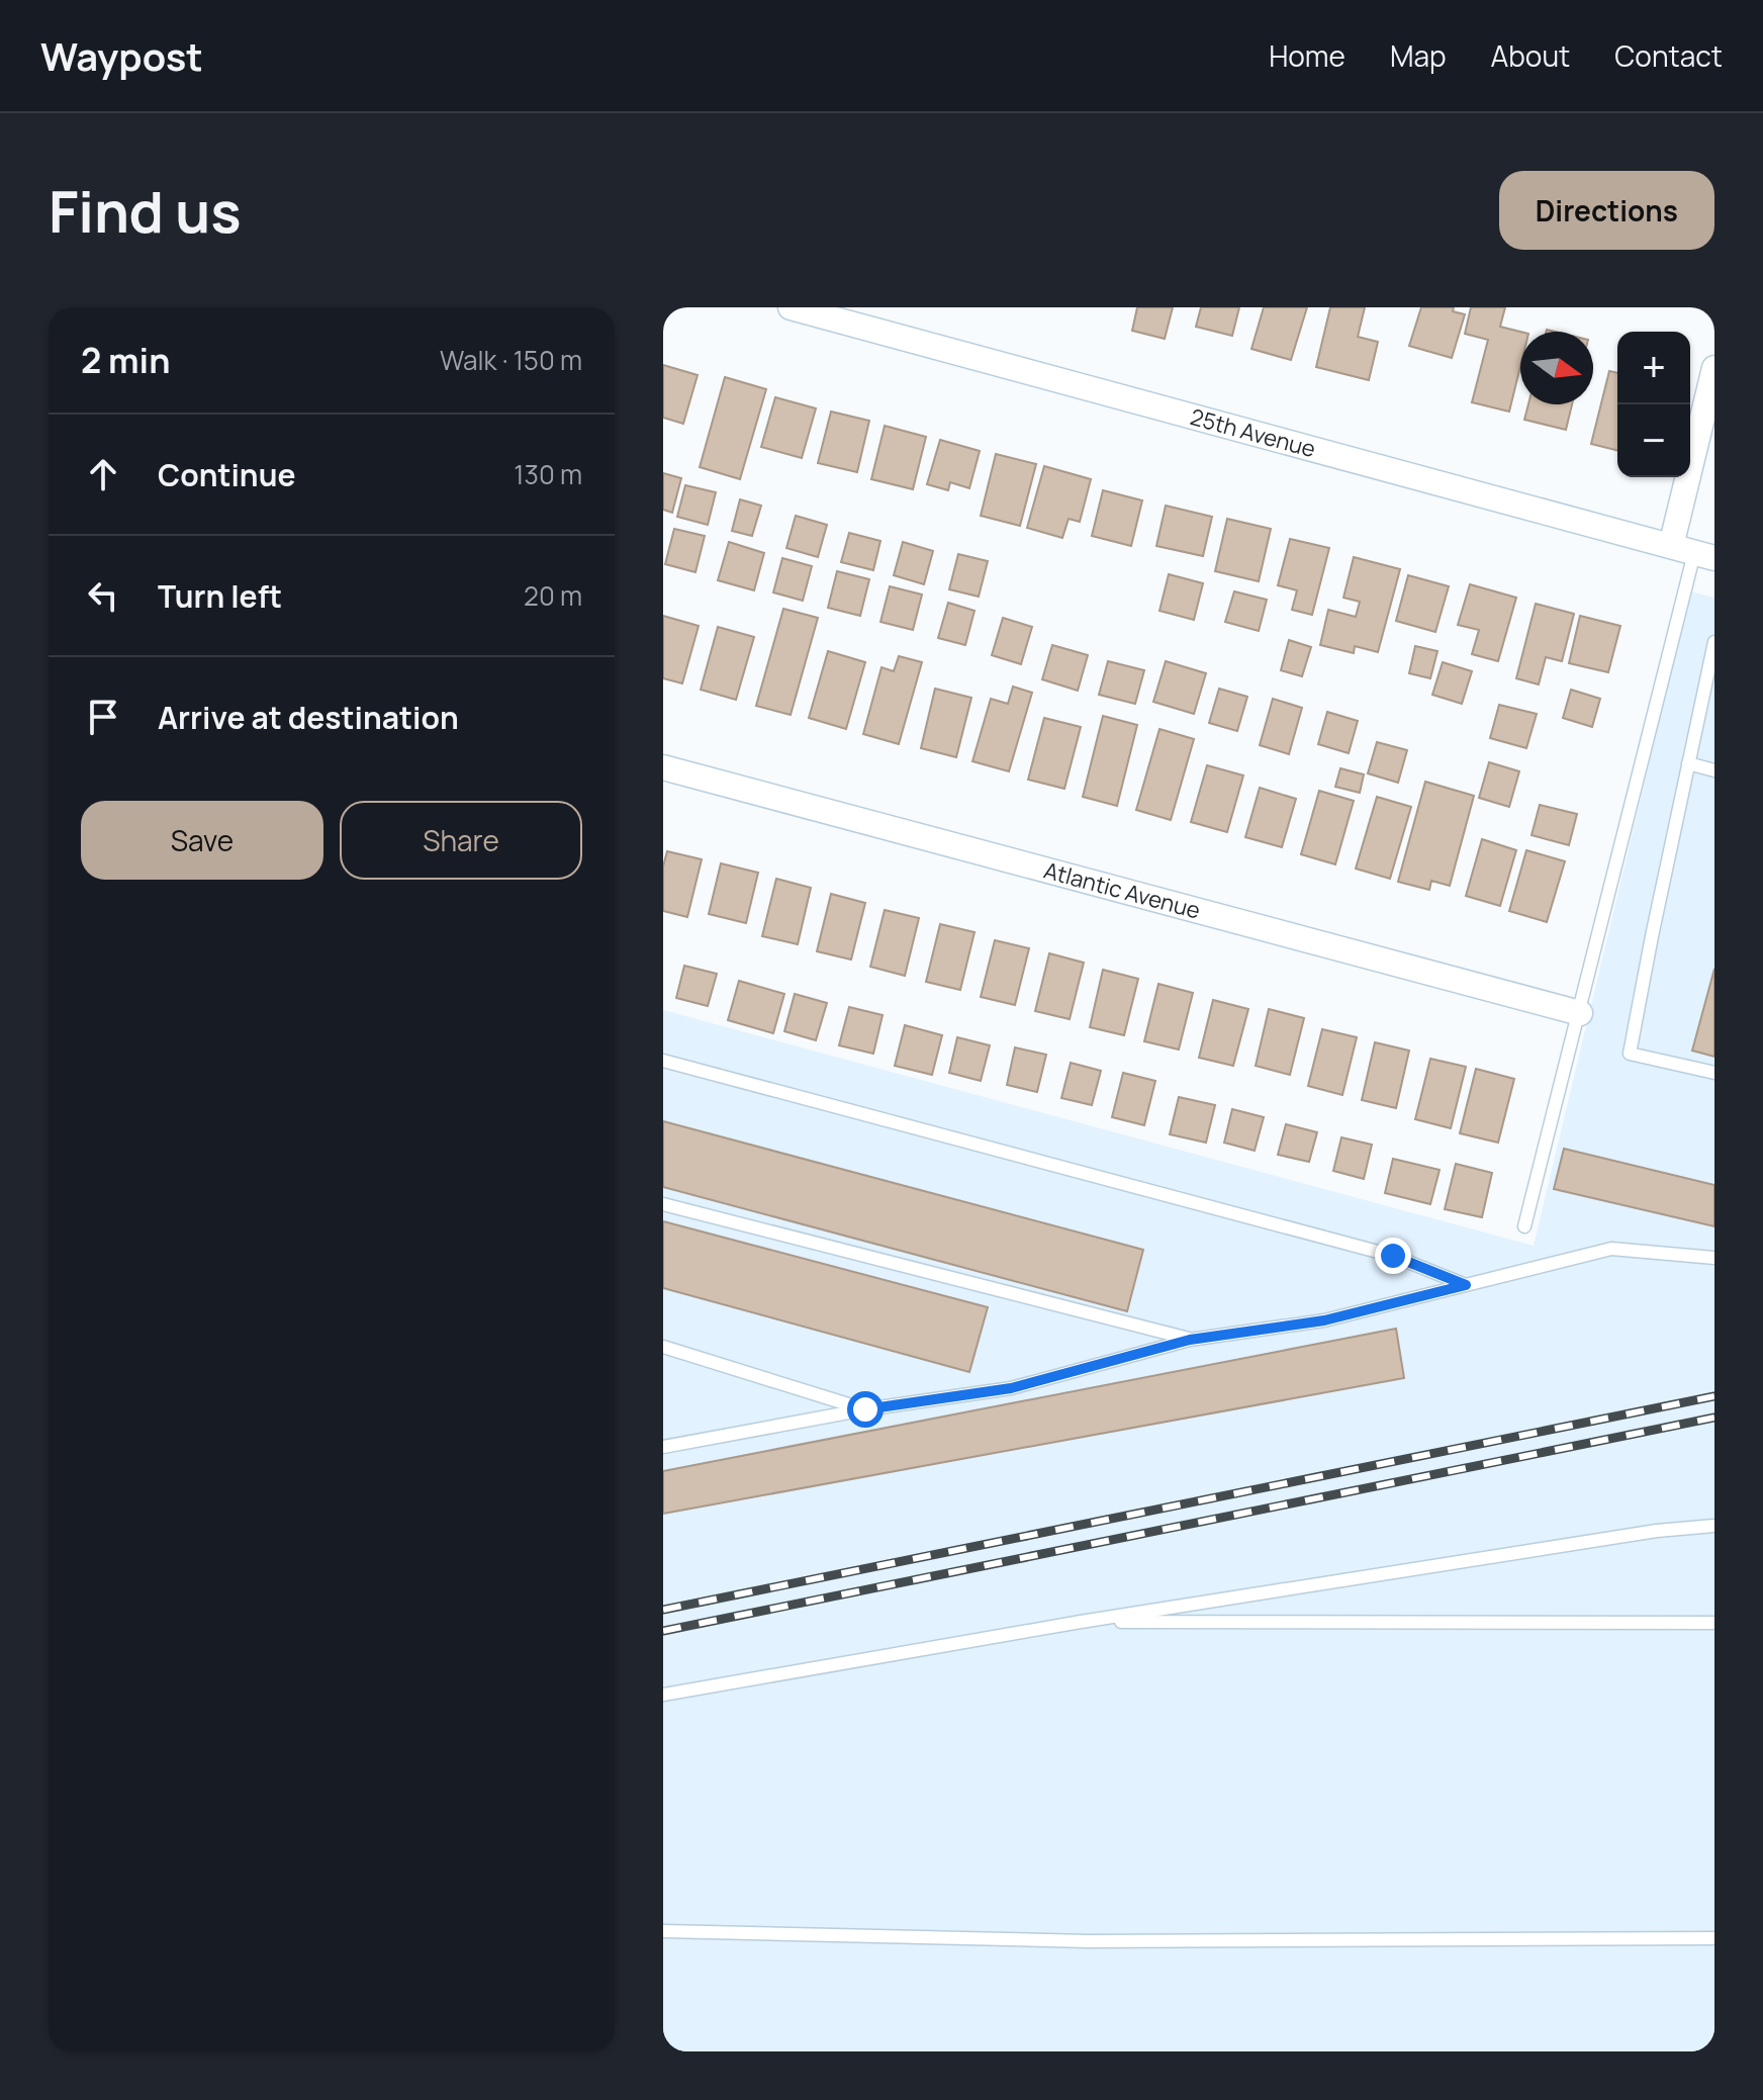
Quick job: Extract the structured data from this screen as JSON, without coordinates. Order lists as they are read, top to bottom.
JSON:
{
  "streets": {
    "street": ["25th Avenue", "Atlantic Avenue"]
  },
  "north": "right",
  "page": {
    "header": "Waypost",
    "nav": [
      "Home",
      "Map",
      "About",
      "Contact"
    ],
    "buttons": [
      "Directions",
      ["Save", "Share"]
    ],
    "title": "Find us",
    "heading": ["2 min", "Walk · 150 m"],
    "map_buttons": ["+", "−"],
    "list": [
      ["Continue", "130 m"],
      ["Turn left", "20 m"],
      "Arrive at destination"
    ]
  }
}
